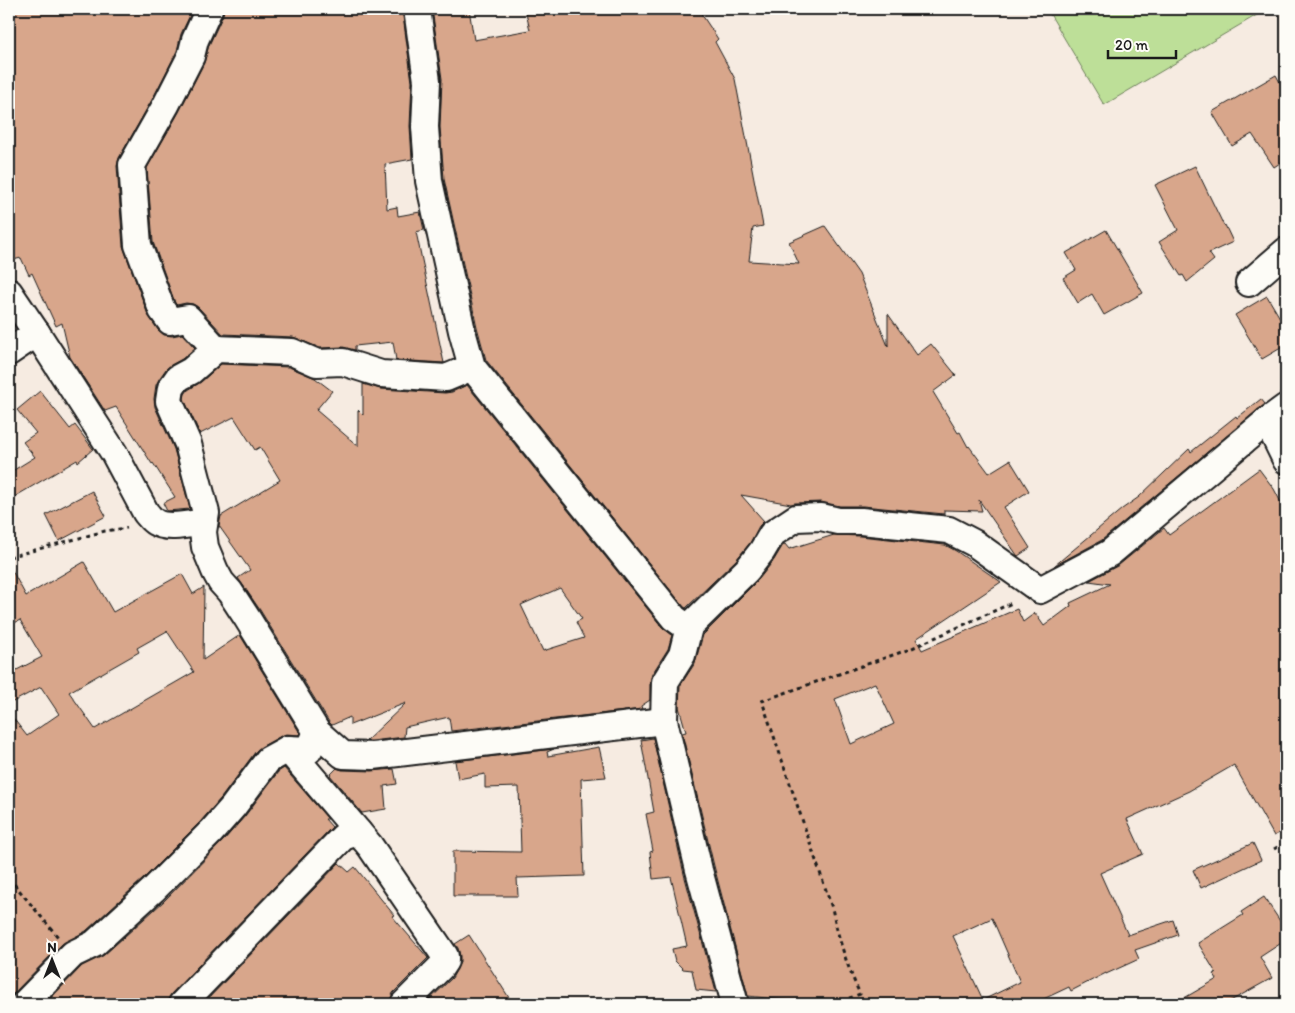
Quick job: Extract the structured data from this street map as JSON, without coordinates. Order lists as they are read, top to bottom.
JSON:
{
  "scale_bar": "20 m",
  "north": "top"
}
